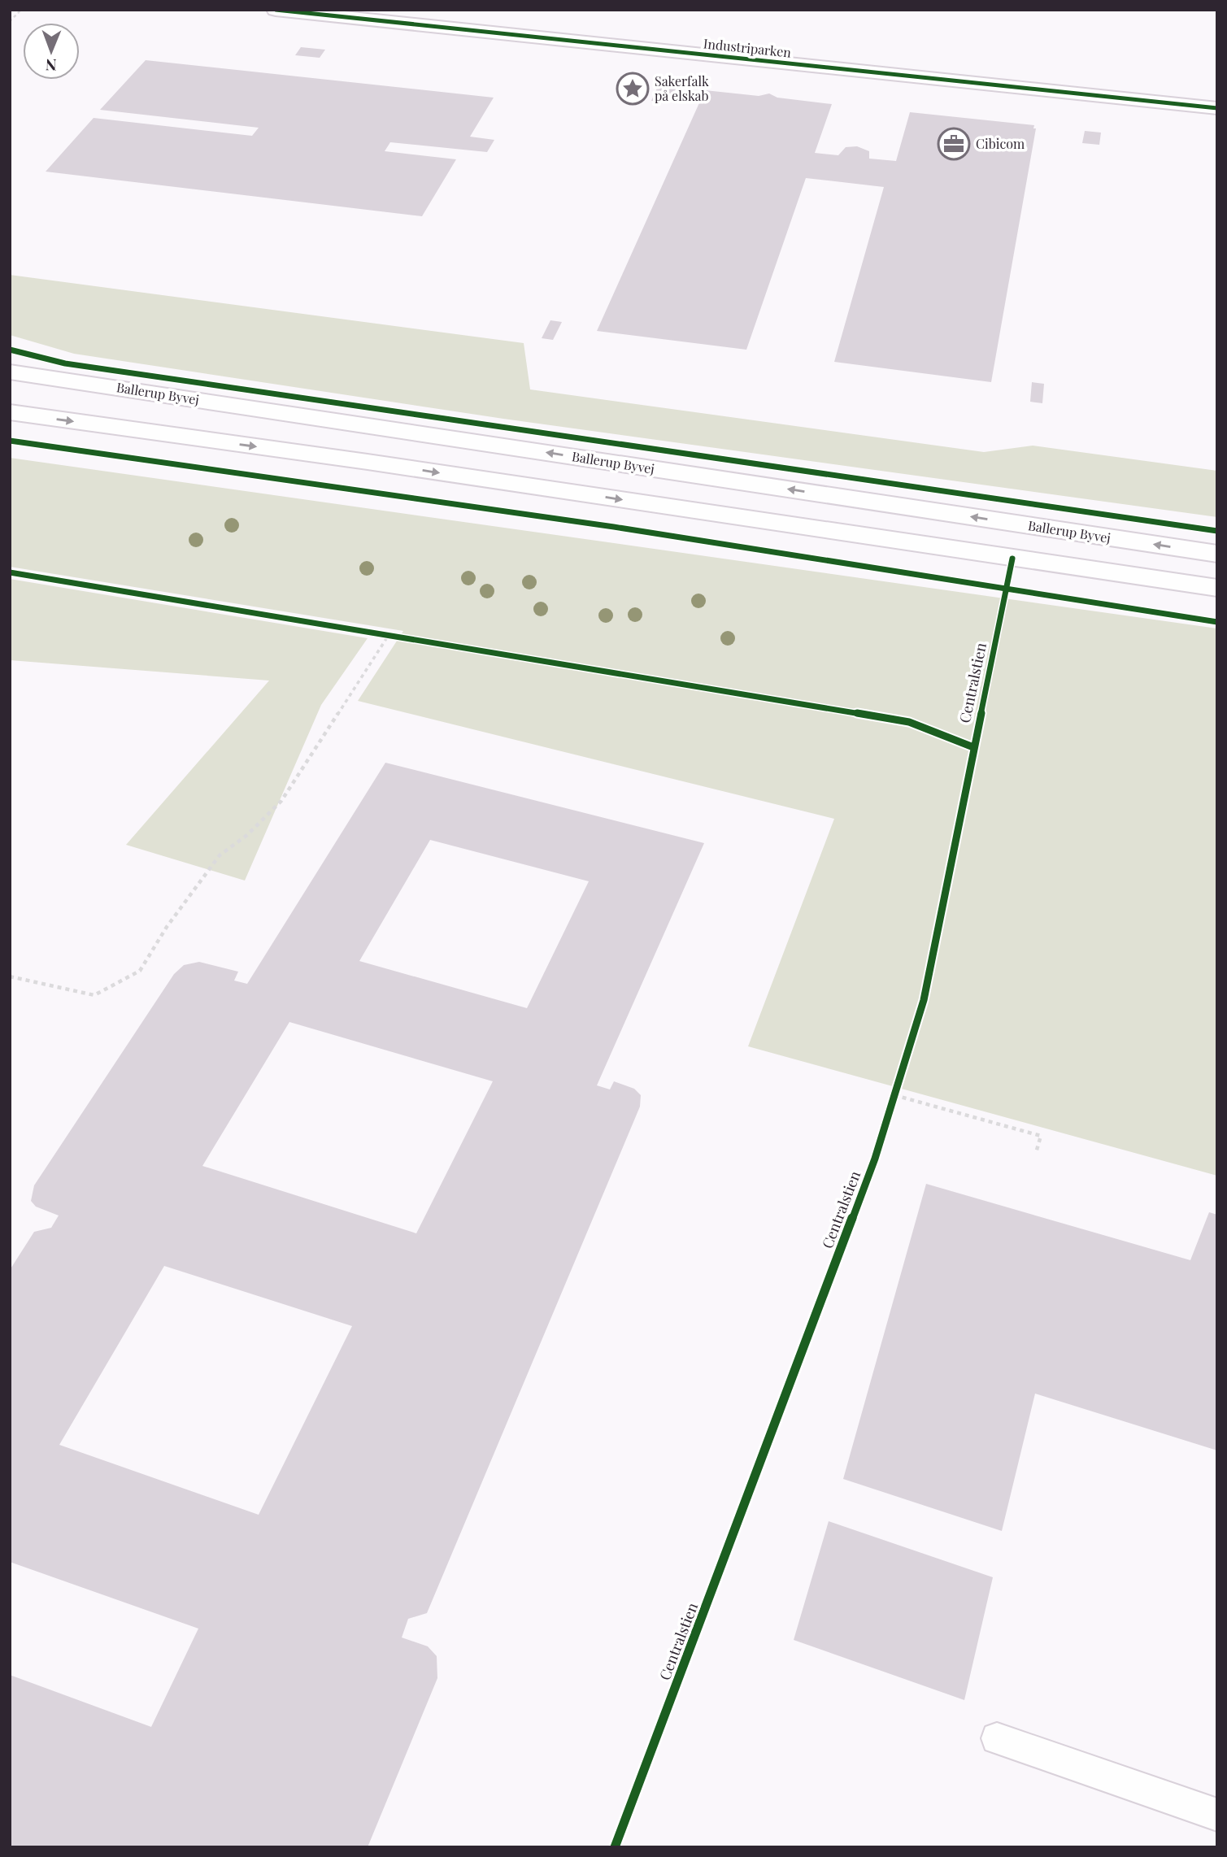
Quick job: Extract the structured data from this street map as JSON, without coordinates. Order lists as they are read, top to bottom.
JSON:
{
  "streets": {
    "main road": ["Industriparken", "Ballerup Byvej"],
    "cycle path": ["Centralstien"]
  },
  "places": {
    "place": ["Sakerfalk på elskab"],
    "office": ["Cibicom"]
  },
  "north": "bottom"
}
